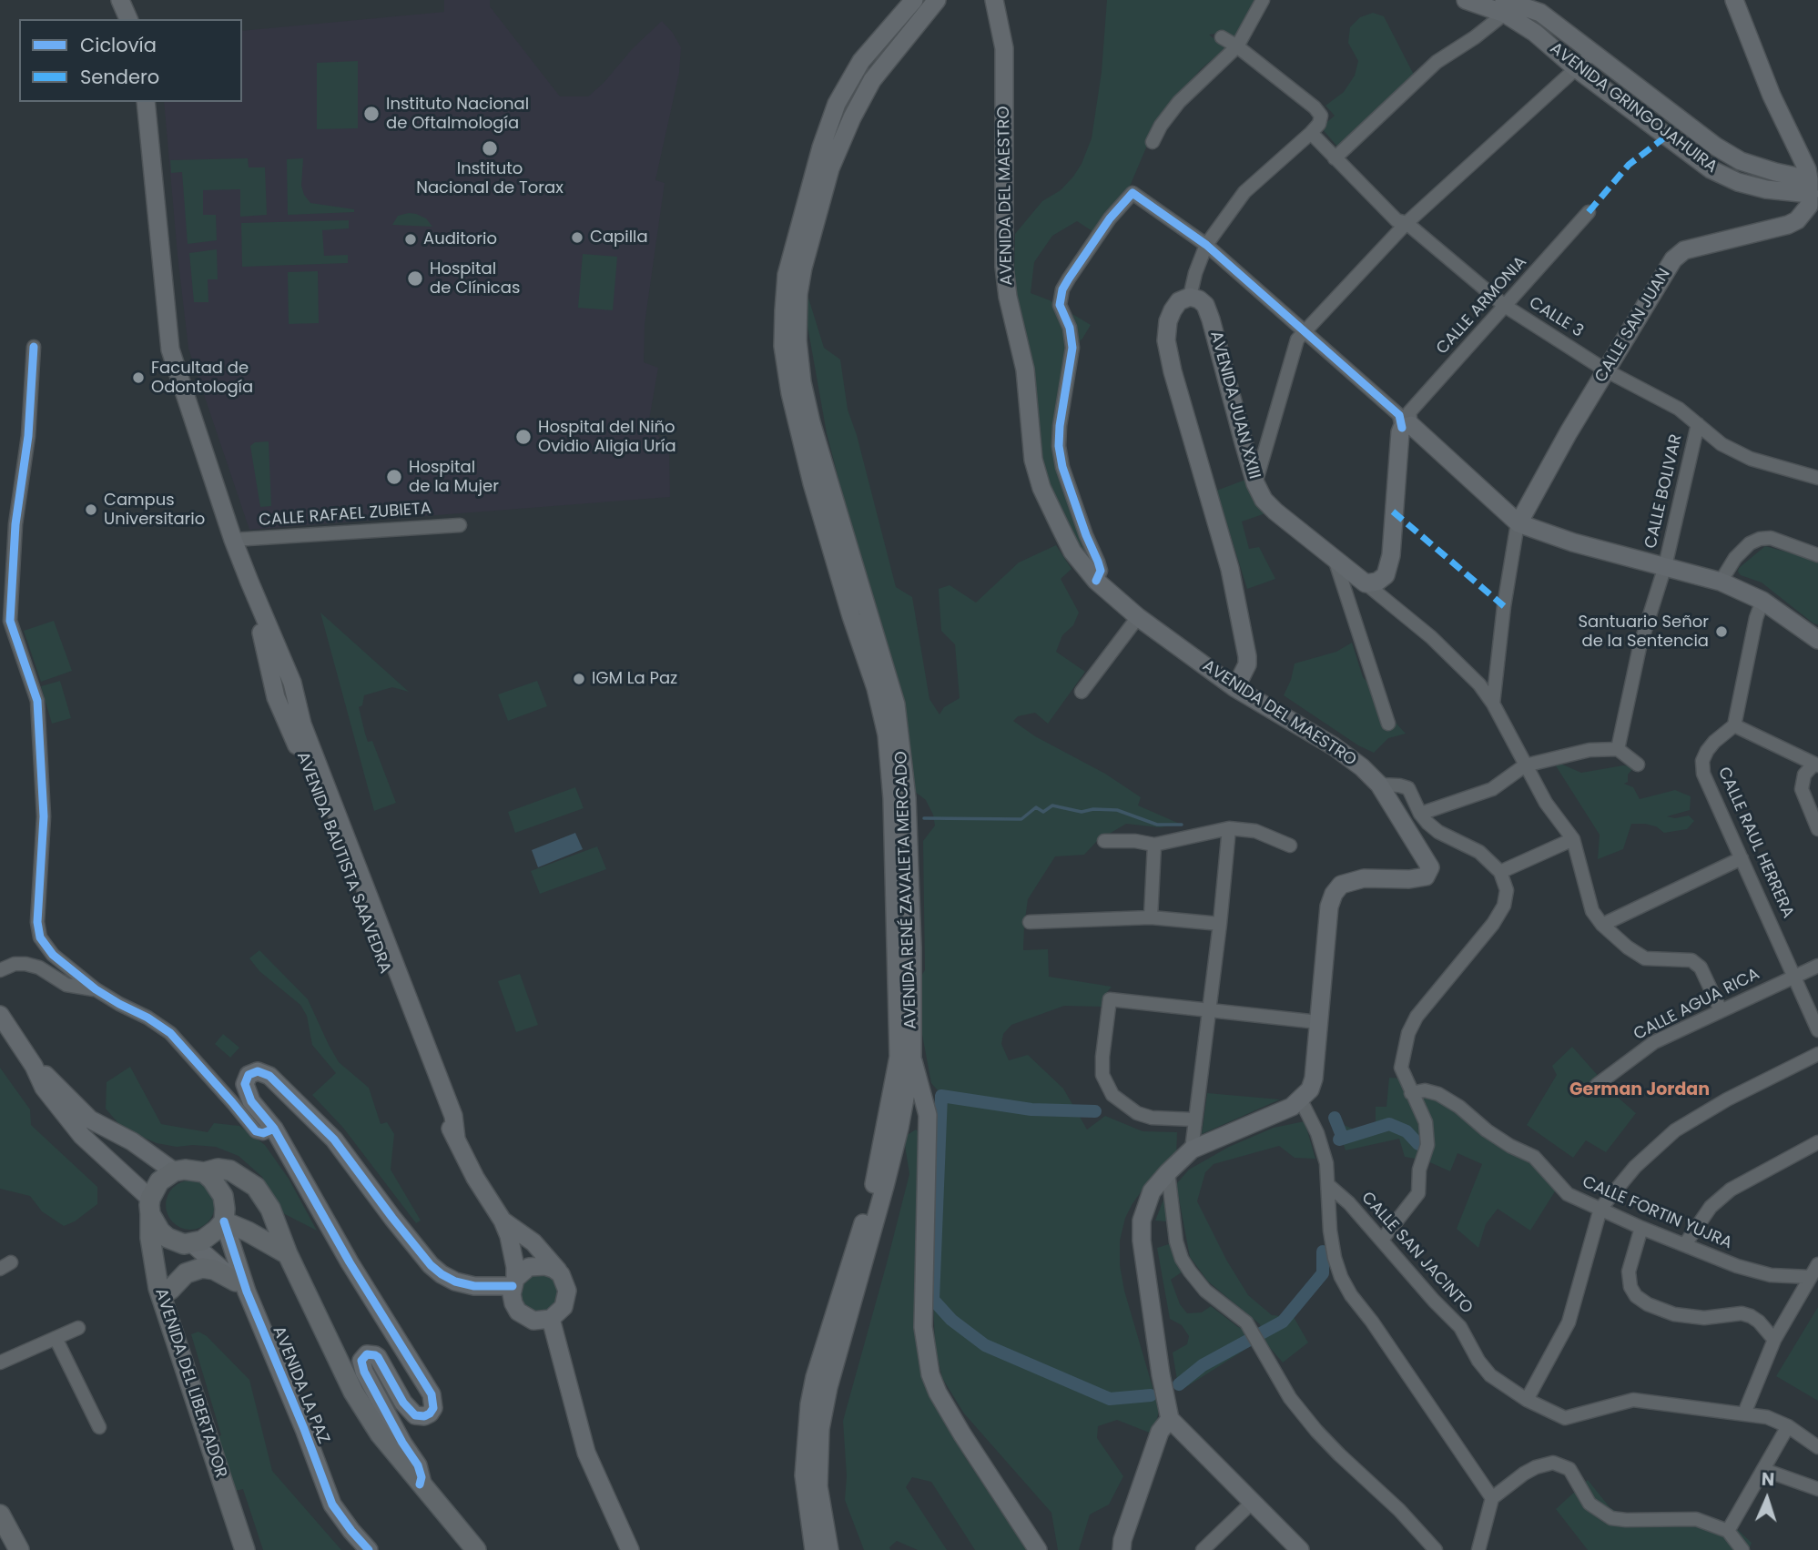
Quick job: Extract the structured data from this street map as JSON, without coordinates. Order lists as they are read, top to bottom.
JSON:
{
  "streets": {
    "main road": [
      "AVENIDA GRINGOJAHUIRA",
      "AVENIDA DEL MAESTRO",
      "CALLE SAN JUAN",
      "AVENIDA JUAN XXIII",
      "AVENIDA BAUTISTA SAAVEDRA",
      "AVENIDA RENÉ ZAVALETA MERCADO",
      "AVENIDA DEL LIBERTADOR",
      "AVENIDA LA PAZ"
    ],
    "street": [
      "CALLE ARMONIA",
      "CALLE 3",
      "CALLE BOLIVAR",
      "CALLE RAFAEL ZUBIETA",
      "CALLE RAUL HERRERA",
      "CALLE AGUA RICA",
      "CALLE FORTIN YUJRA",
      "CALLE SAN JACINTO"
    ]
  },
  "crossings": [
    ["AVENIDA GRINGOJAHUIRA", "CALLE SAN JUAN"],
    ["CALLE ARMONIA", "CALLE 3"],
    ["CALLE 3", "CALLE SAN JUAN"],
    ["CALLE 3", "CALLE BOLIVAR"],
    ["CALLE RAFAEL ZUBIETA", "AVENIDA BAUTISTA SAAVEDRA"],
    ["CALLE RAUL HERRERA", "CALLE AGUA RICA"],
    ["AVENIDA DEL LIBERTADOR", "AVENIDA LA PAZ"]
  ],
  "districts": ["German Jordan"],
  "places": [
    "Instituto Nacional de Oftalmología",
    "Instituto Nacional de Torax",
    "Capilla",
    "Auditorio",
    "Hospital de Clínicas",
    "Facultad de Odontología",
    "Hospital del Niño Ovidio Aligia Uría",
    "Hospital de la Mujer",
    "Campus Universitario",
    "Santuario Señor de la Sentencia",
    "IGM La Paz"
  ],
  "legend": ["Ciclovía", "Sendero"],
  "north": "top"
}
